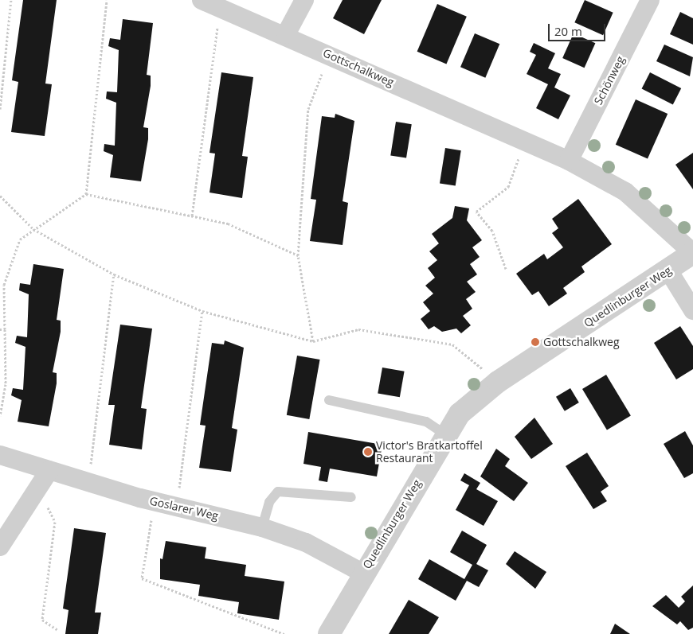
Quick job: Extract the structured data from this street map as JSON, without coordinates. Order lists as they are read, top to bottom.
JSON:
{
  "streets": {
    "street": [
      "Gottschalkweg",
      "Schönweg",
      "Quedlinburger Weg",
      "Goslarer Weg"
    ]
  },
  "crossings": [
    ["Gottschalkweg", "Schönweg"],
    ["Gottschalkweg", "Quedlinburger Weg"],
    ["Quedlinburger Weg", "Goslarer Weg"]
  ],
  "places": ["Gottschalkweg", "Victor's Bratkartoffel Restaurant"],
  "scale_bar": "20 m"
}
